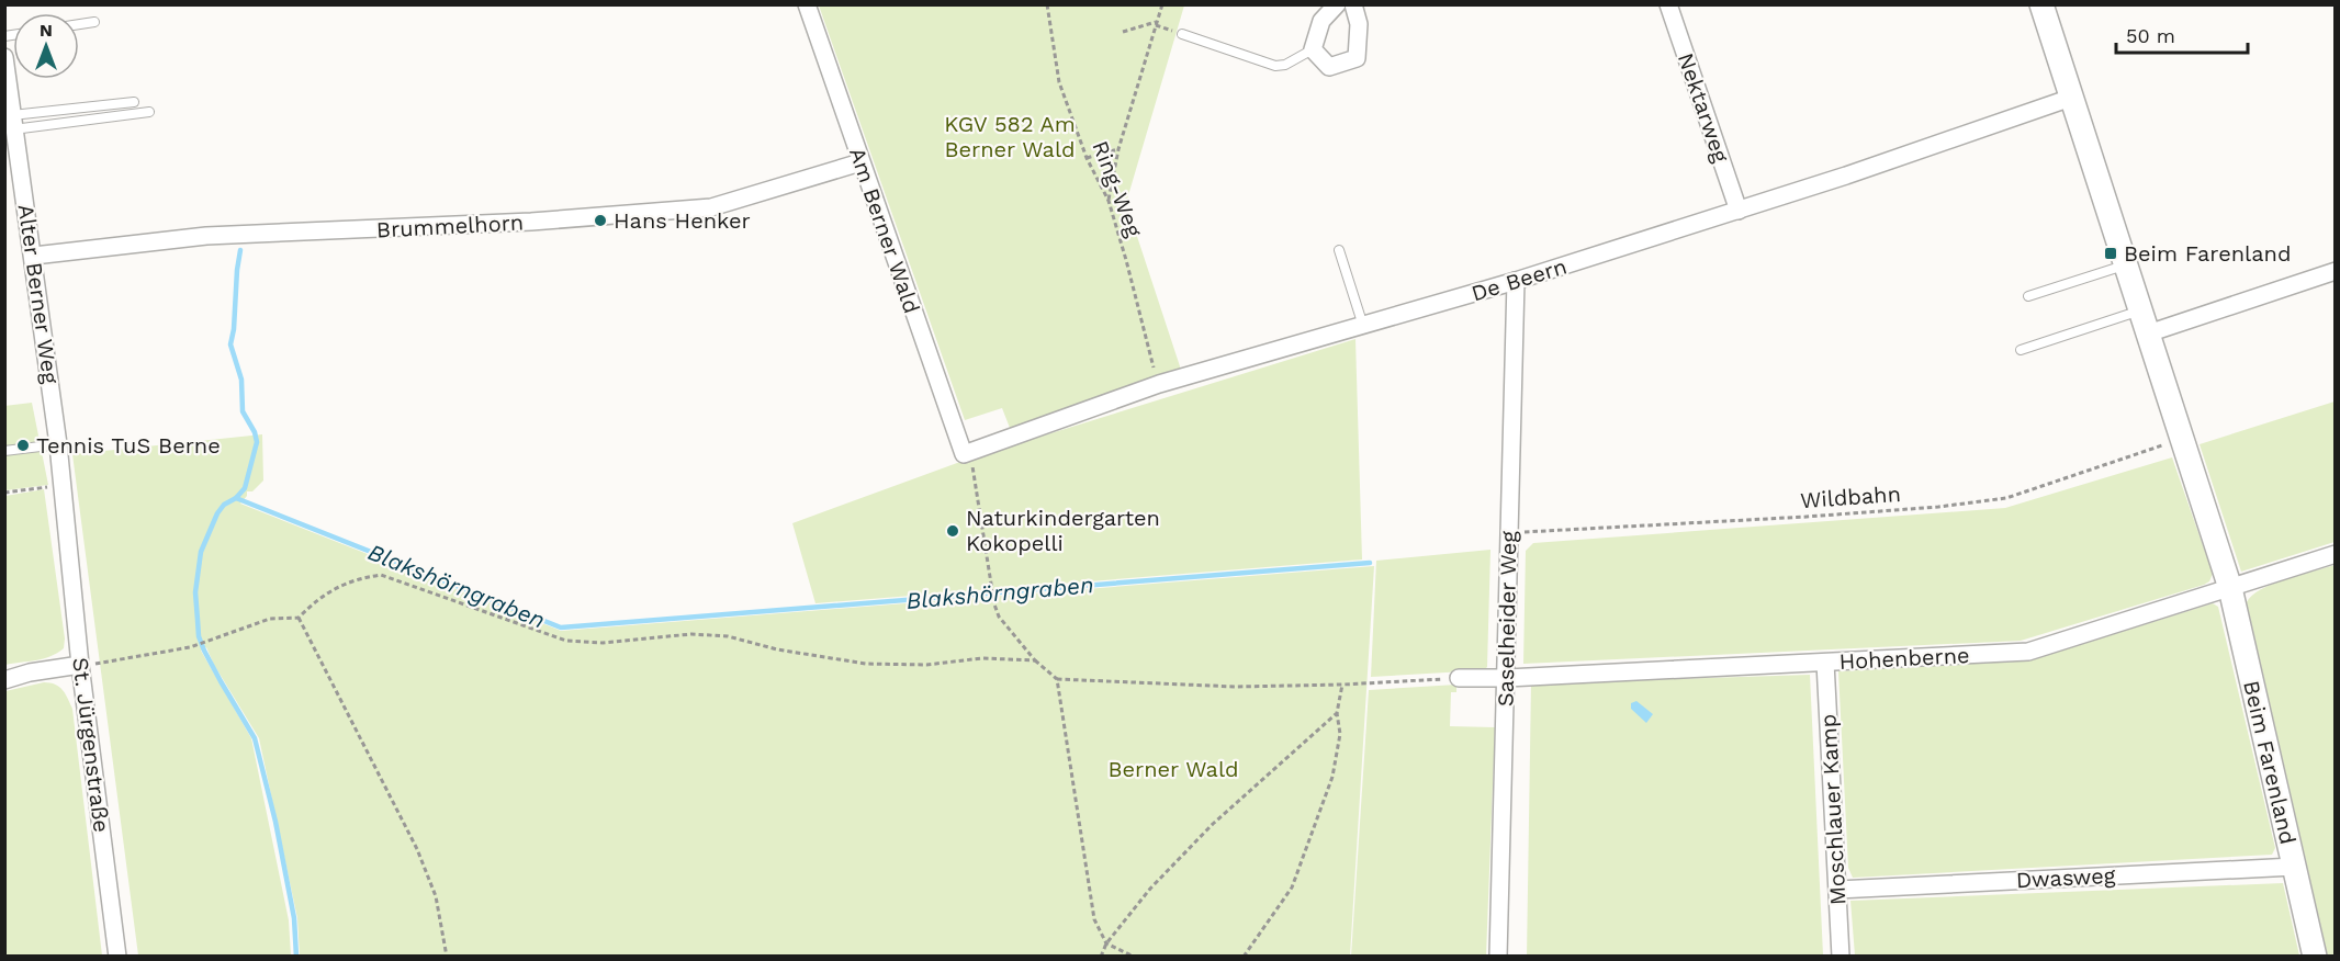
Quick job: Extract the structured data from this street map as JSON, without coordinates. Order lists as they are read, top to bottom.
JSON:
{
  "streets": {
    "street": [
      "Nektarweg",
      "Brummelhorn",
      "Am Berner Wald",
      "De Beern",
      "Alter Berner Weg",
      "Saselheider Weg",
      "Hohenberne",
      "St. Jürgenstraße",
      "Beim Farenland",
      "Moschlauer Kamp",
      "Dwasweg"
    ],
    "path": ["Ring-Weg", "Wildbahn"]
  },
  "crossings": [
    ["Nektarweg", "De Beern"],
    ["Ring-Weg", "De Beern"],
    ["Brummelhorn", "Am Berner Wald"],
    ["Brummelhorn", "Alter Berner Weg"],
    ["Am Berner Wald", "De Beern"],
    ["De Beern", "Saselheider Weg"],
    ["De Beern", "Beim Farenland"],
    ["Alter Berner Weg", "St. Jürgenstraße"],
    ["Wildbahn", "Saselheider Weg"],
    ["Wildbahn", "Beim Farenland"],
    ["Saselheider Weg", "Hohenberne"],
    ["Hohenberne", "Beim Farenland"],
    ["Hohenberne", "Moschlauer Kamp"],
    ["Beim Farenland", "Dwasweg"],
    ["Moschlauer Kamp", "Dwasweg"]
  ],
  "water": ["Blakshörngraben"],
  "parks": ["KGV 582 Am Berner Wald", "Berner Wald"],
  "places": {
    "other": ["Hans Henker", "Tennis TuS Berne", "Naturkindergarten Kokopelli"],
    "transit": ["Beim Farenland"]
  },
  "scale_bar": "50 m",
  "north": "top"
}
